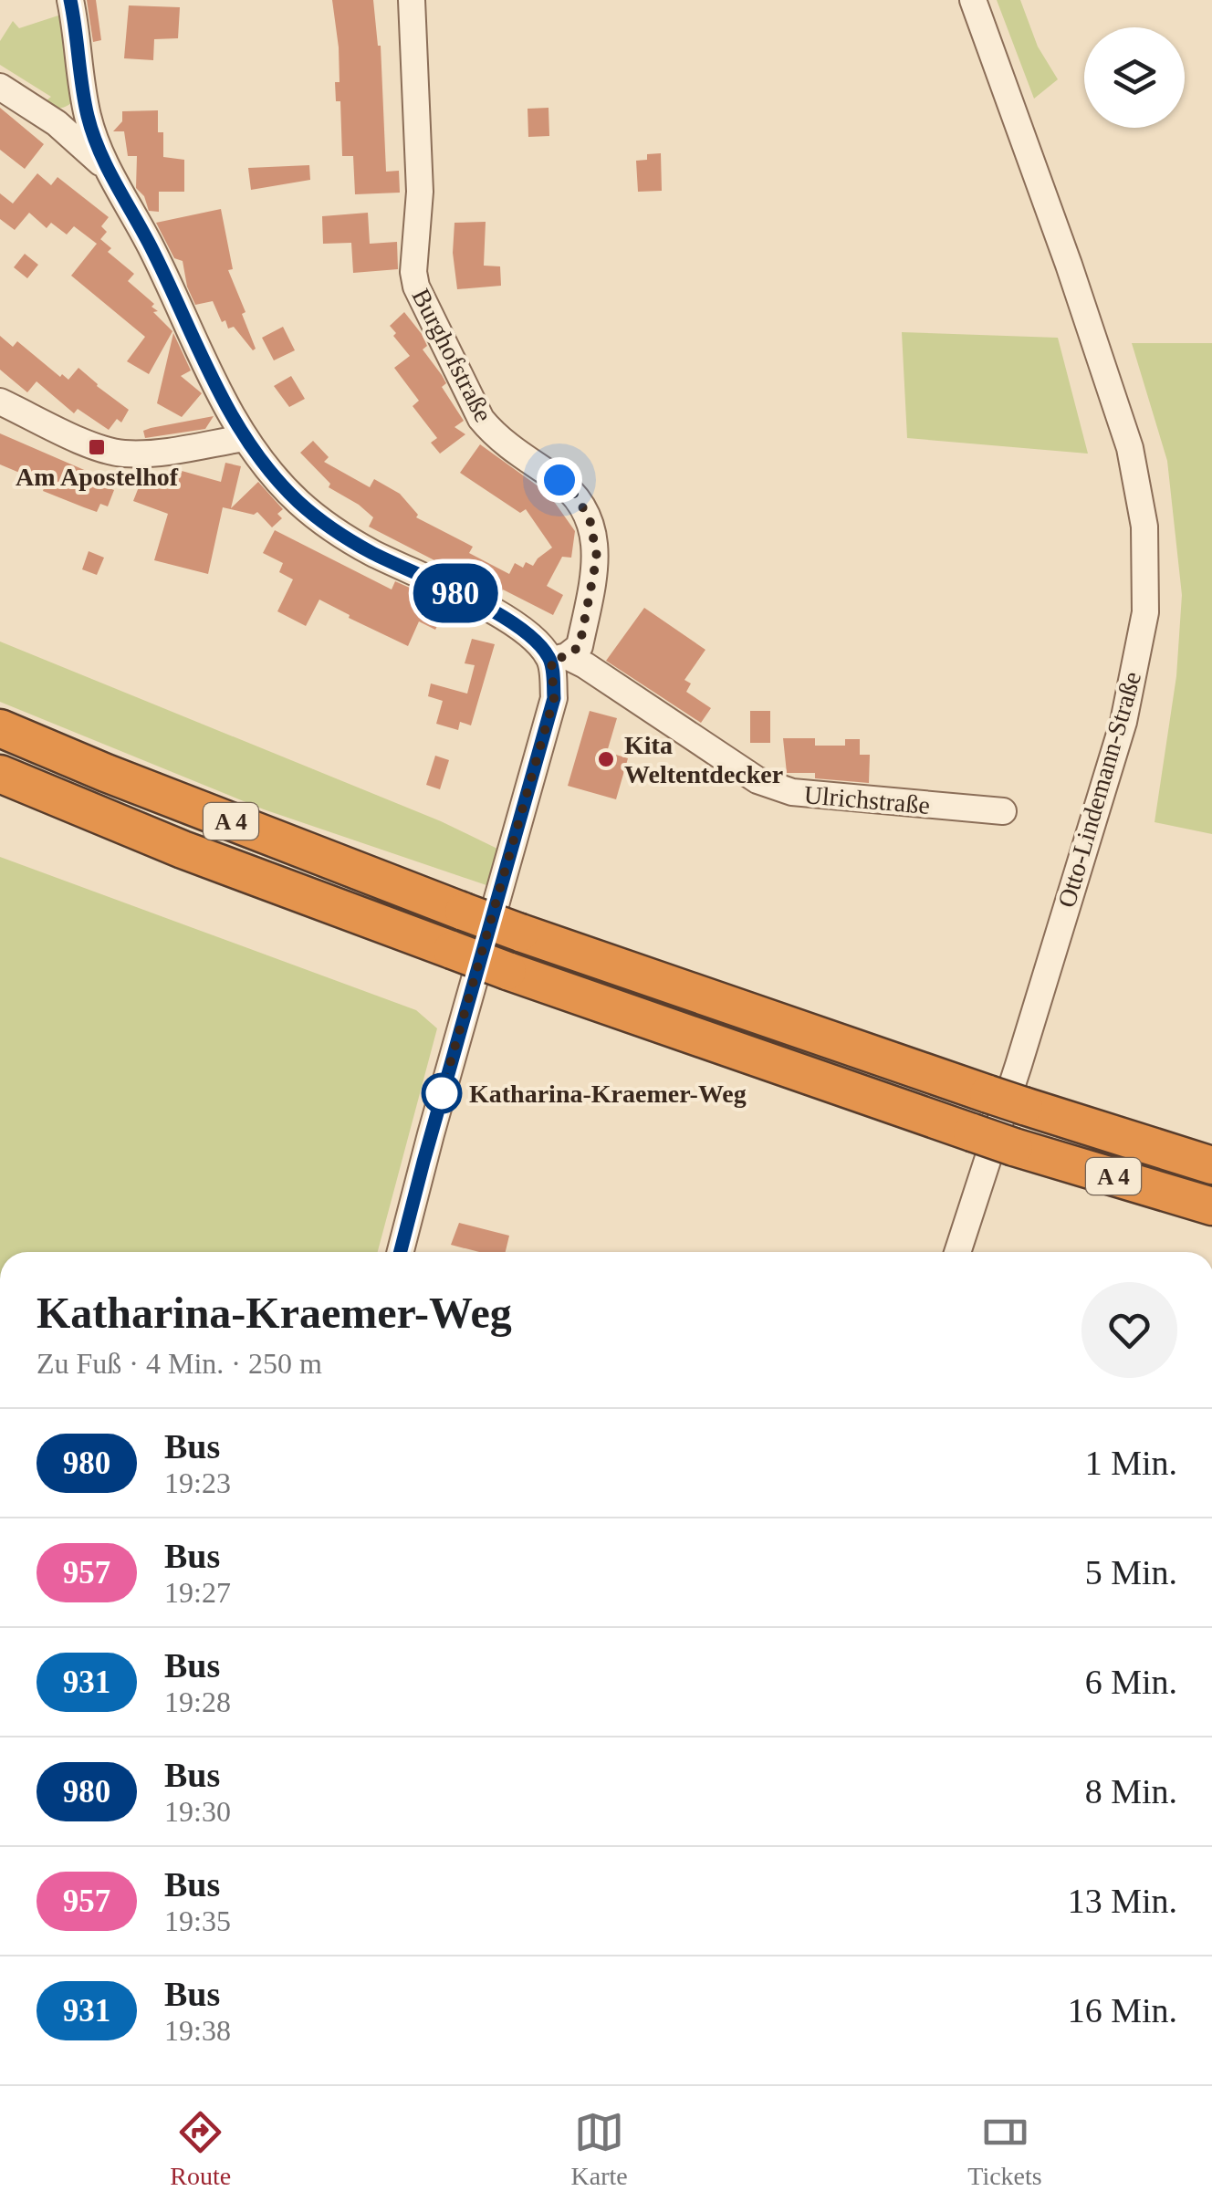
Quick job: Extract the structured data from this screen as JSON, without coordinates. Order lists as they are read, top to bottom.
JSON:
{
  "streets": {
    "highway": ["A 4"],
    "street": ["Burghofstraße", "Otto-Lindemann-Straße", "Ulrichstraße"]
  },
  "crossings": [
    ["Burghofstraße", "Ulrichstraße"]
  ],
  "places": {
    "transit": ["Am Apostelhof"],
    "other": ["Kita Weltentdecker", "Katharina-Kraemer-Weg"]
  },
  "lines": ["bus line 980"],
  "page": {
    "on_map": "980",
    "heading": ["Katharina-Kraemer-Weg", "Zu Fuß · 4 Min. · 250 m"],
    "list": [
      {
        "mark": "980",
        "name": "Bus",
        "note": "19:23",
        "value": "1 Min."
      },
      {
        "mark": "957",
        "name": "Bus",
        "note": "19:27",
        "value": "5 Min."
      },
      {
        "mark": "931",
        "name": "Bus",
        "note": "19:28",
        "value": "6 Min."
      },
      {
        "mark": "980",
        "name": "Bus",
        "note": "19:30",
        "value": "8 Min."
      },
      {
        "mark": "957",
        "name": "Bus",
        "note": "19:35",
        "value": "13 Min."
      },
      {
        "mark": "931",
        "name": "Bus",
        "note": "19:38",
        "value": "16 Min."
      }
    ],
    "tabs": ["Route", "Karte", "Tickets"]
  }
}
